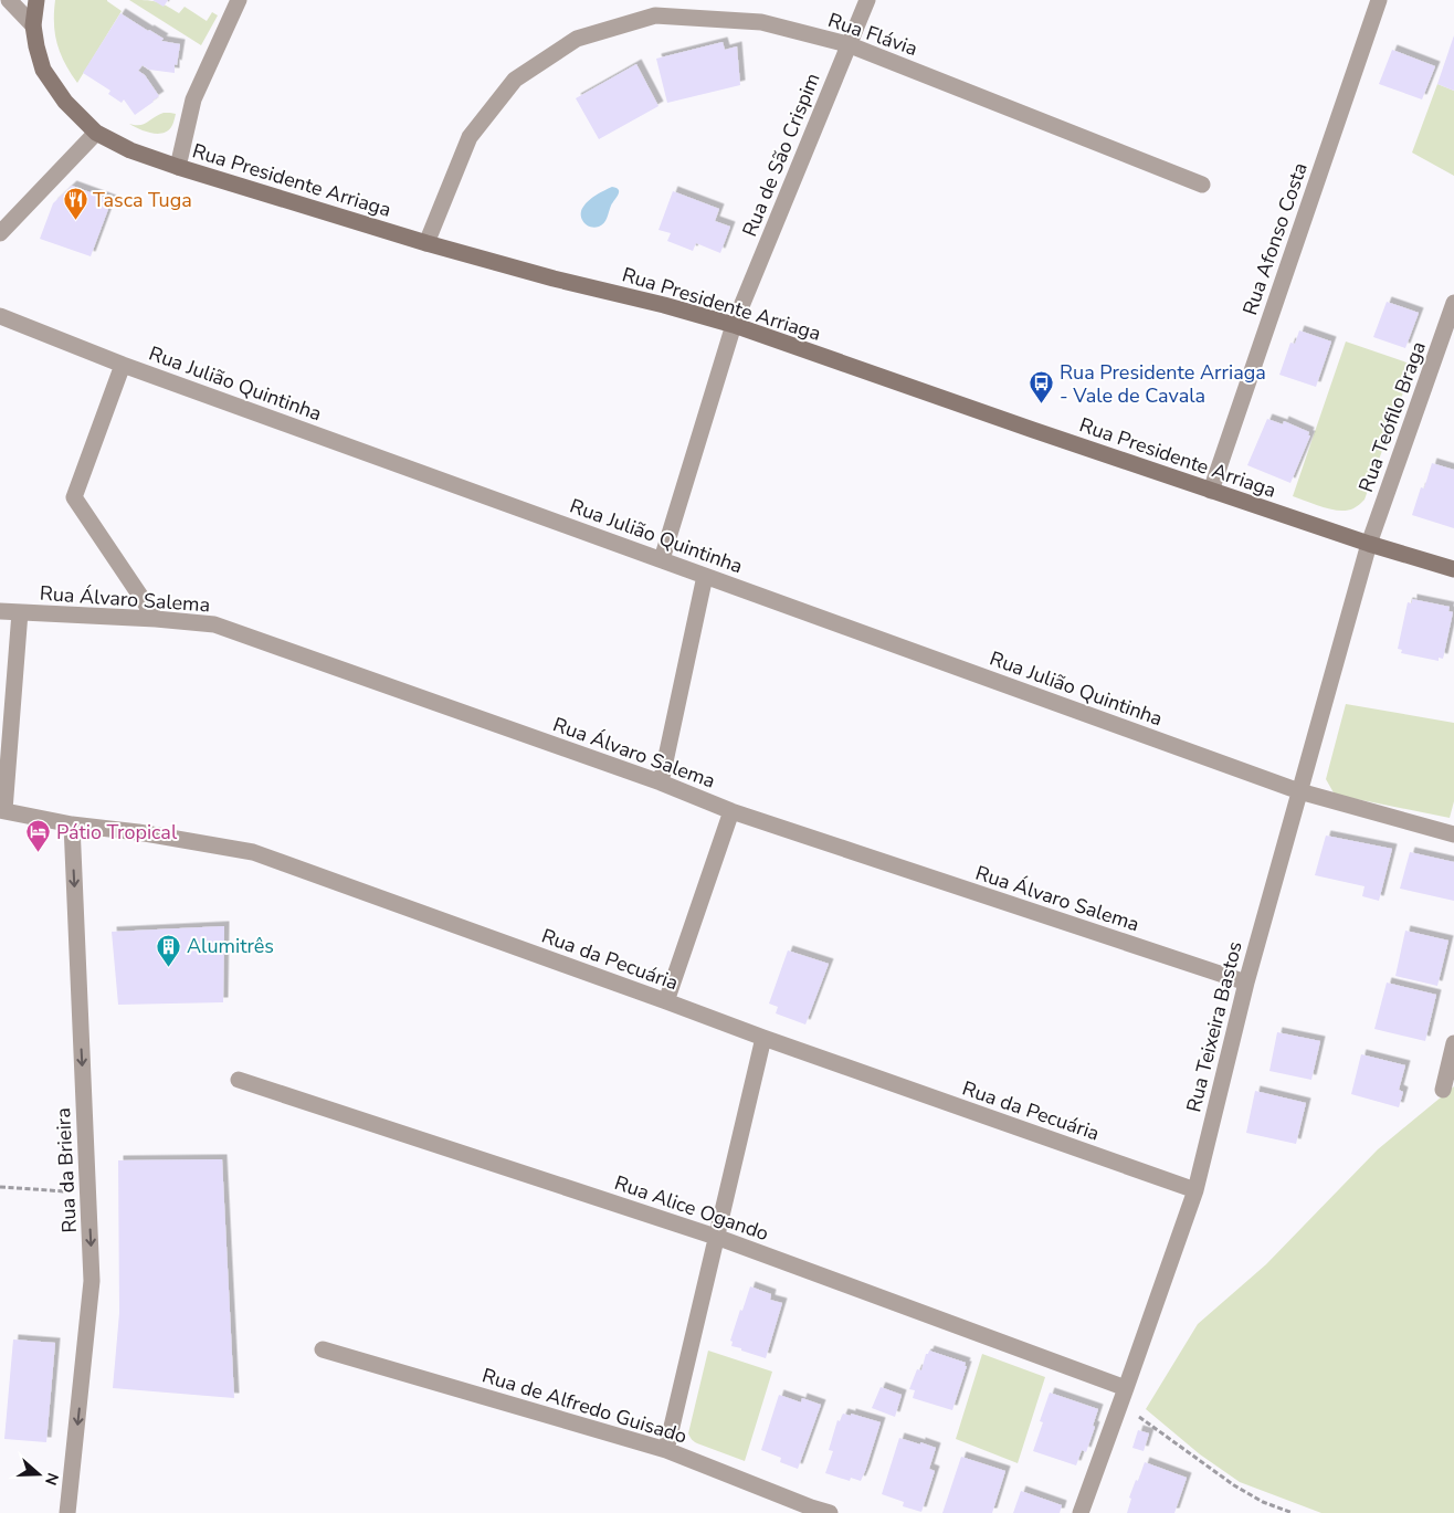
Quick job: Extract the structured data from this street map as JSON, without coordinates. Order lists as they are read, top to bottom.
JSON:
{
  "streets": {
    "street": [
      "Rua Flávia",
      "Rua de São Crispim",
      "Rua Presidente Arriaga",
      "Rua Afonso Costa",
      "Rua Julião Quintinha",
      "Rua Teófilo Braga",
      "Rua Álvaro Salema",
      "Rua da Pecuária",
      "Rua Teixeira Bastos",
      "Rua da Brieira",
      "Rua Alice Ogando",
      "Rua de Alfredo Guisado"
    ]
  },
  "crossings": [
    ["Rua Flávia", "Rua de São Crispim"],
    ["Rua Flávia", "Rua Presidente Arriaga"],
    ["Rua de São Crispim", "Rua Presidente Arriaga"],
    ["Rua de São Crispim", "Rua Julião Quintinha"],
    ["Rua Presidente Arriaga", "Rua Afonso Costa"],
    ["Rua Presidente Arriaga", "Rua Teófilo Braga"],
    ["Rua Presidente Arriaga", "Rua Teixeira Bastos"],
    ["Rua Julião Quintinha", "Rua Teixeira Bastos"],
    ["Rua Teófilo Braga", "Rua Teixeira Bastos"],
    ["Rua Álvaro Salema", "Rua Teixeira Bastos"],
    ["Rua da Pecuária", "Rua Teixeira Bastos"],
    ["Rua da Pecuária", "Rua da Brieira"],
    ["Rua Teixeira Bastos", "Rua Alice Ogando"]
  ],
  "one_way": ["Rua da Brieira"],
  "places": {
    "restaurant": ["Tasca Tuga"],
    "bus stop": ["Rua Presidente Arriaga - Vale de Cavala"],
    "hotel": ["Pátio Tropical"],
    "building": ["Alumitrês"]
  },
  "north": "right"
}
